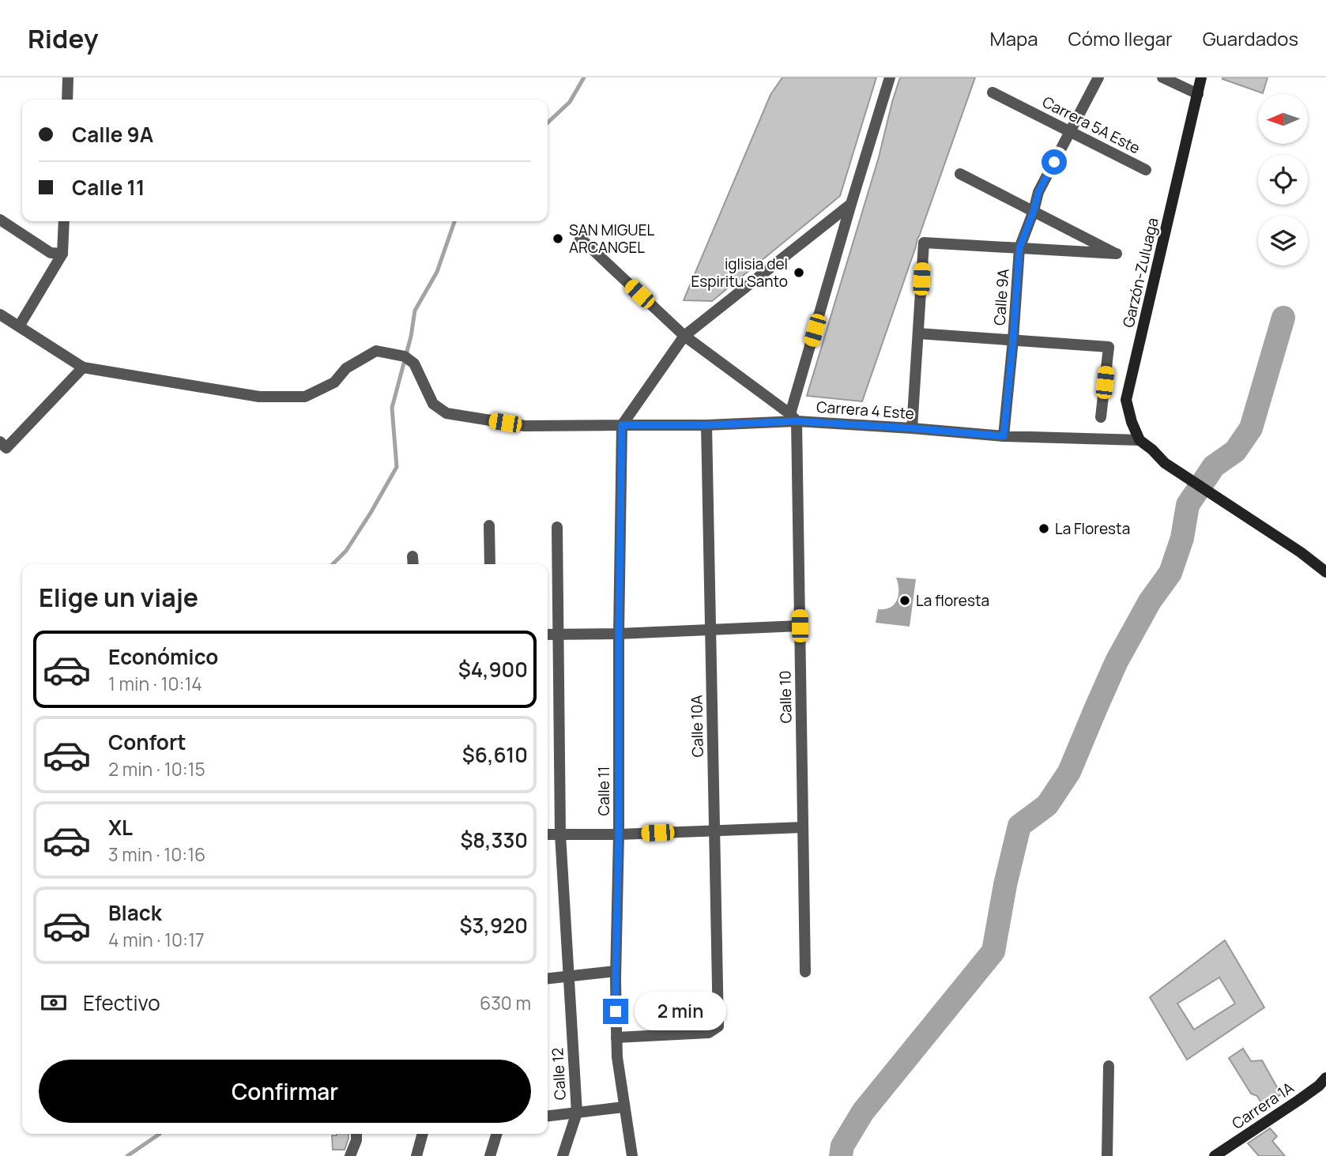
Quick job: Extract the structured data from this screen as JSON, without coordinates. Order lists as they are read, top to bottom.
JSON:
{
  "streets": {
    "main road": ["Garzón-Zuluaga", "Carrera 1A"],
    "street": [
      "Carrera 5A Este",
      "Calle 9A",
      "Carrera 4 Este",
      "Calle 10",
      "Calle 10A",
      "Calle 11",
      "Calle 12"
    ]
  },
  "crossings": [
    ["Carrera 5A Este", "Calle 9A"],
    ["Garzón-Zuluaga", "Carrera 4 Este"],
    ["Calle 9A", "Carrera 4 Este"],
    ["Carrera 4 Este", "Calle 10"],
    ["Carrera 4 Este", "Calle 10A"],
    ["Carrera 4 Este", "Calle 11"],
    ["Calle 10A", "Calle 11"]
  ],
  "places": [
    "SAN MIGUEL ARCANGEL",
    "iglisia del Espiritu Santo",
    "La Floresta",
    "La floresta"
  ],
  "north": "left",
  "page": {
    "header": "Ridey",
    "nav": ["Mapa", "Cómo llegar", "Guardados"],
    "banner": ["Calle 9A", "Calle 11"],
    "heading": "Elige un viaje",
    "list": [
      {
        "name": "Económico",
        "note": "1 min · 10:14",
        "value": "$4,900"
      },
      {
        "name": "Confort",
        "note": "2 min · 10:15",
        "value": "$6,610"
      },
      {
        "name": "XL",
        "note": "3 min · 10:16",
        "value": "$8,330"
      },
      {
        "name": "Black",
        "note": "4 min · 10:17",
        "value": "$3,920"
      }
    ],
    "pay": ["Efectivo", "630 m"],
    "bubble": "2 min",
    "buttons": "Confirmar"
  }
}
